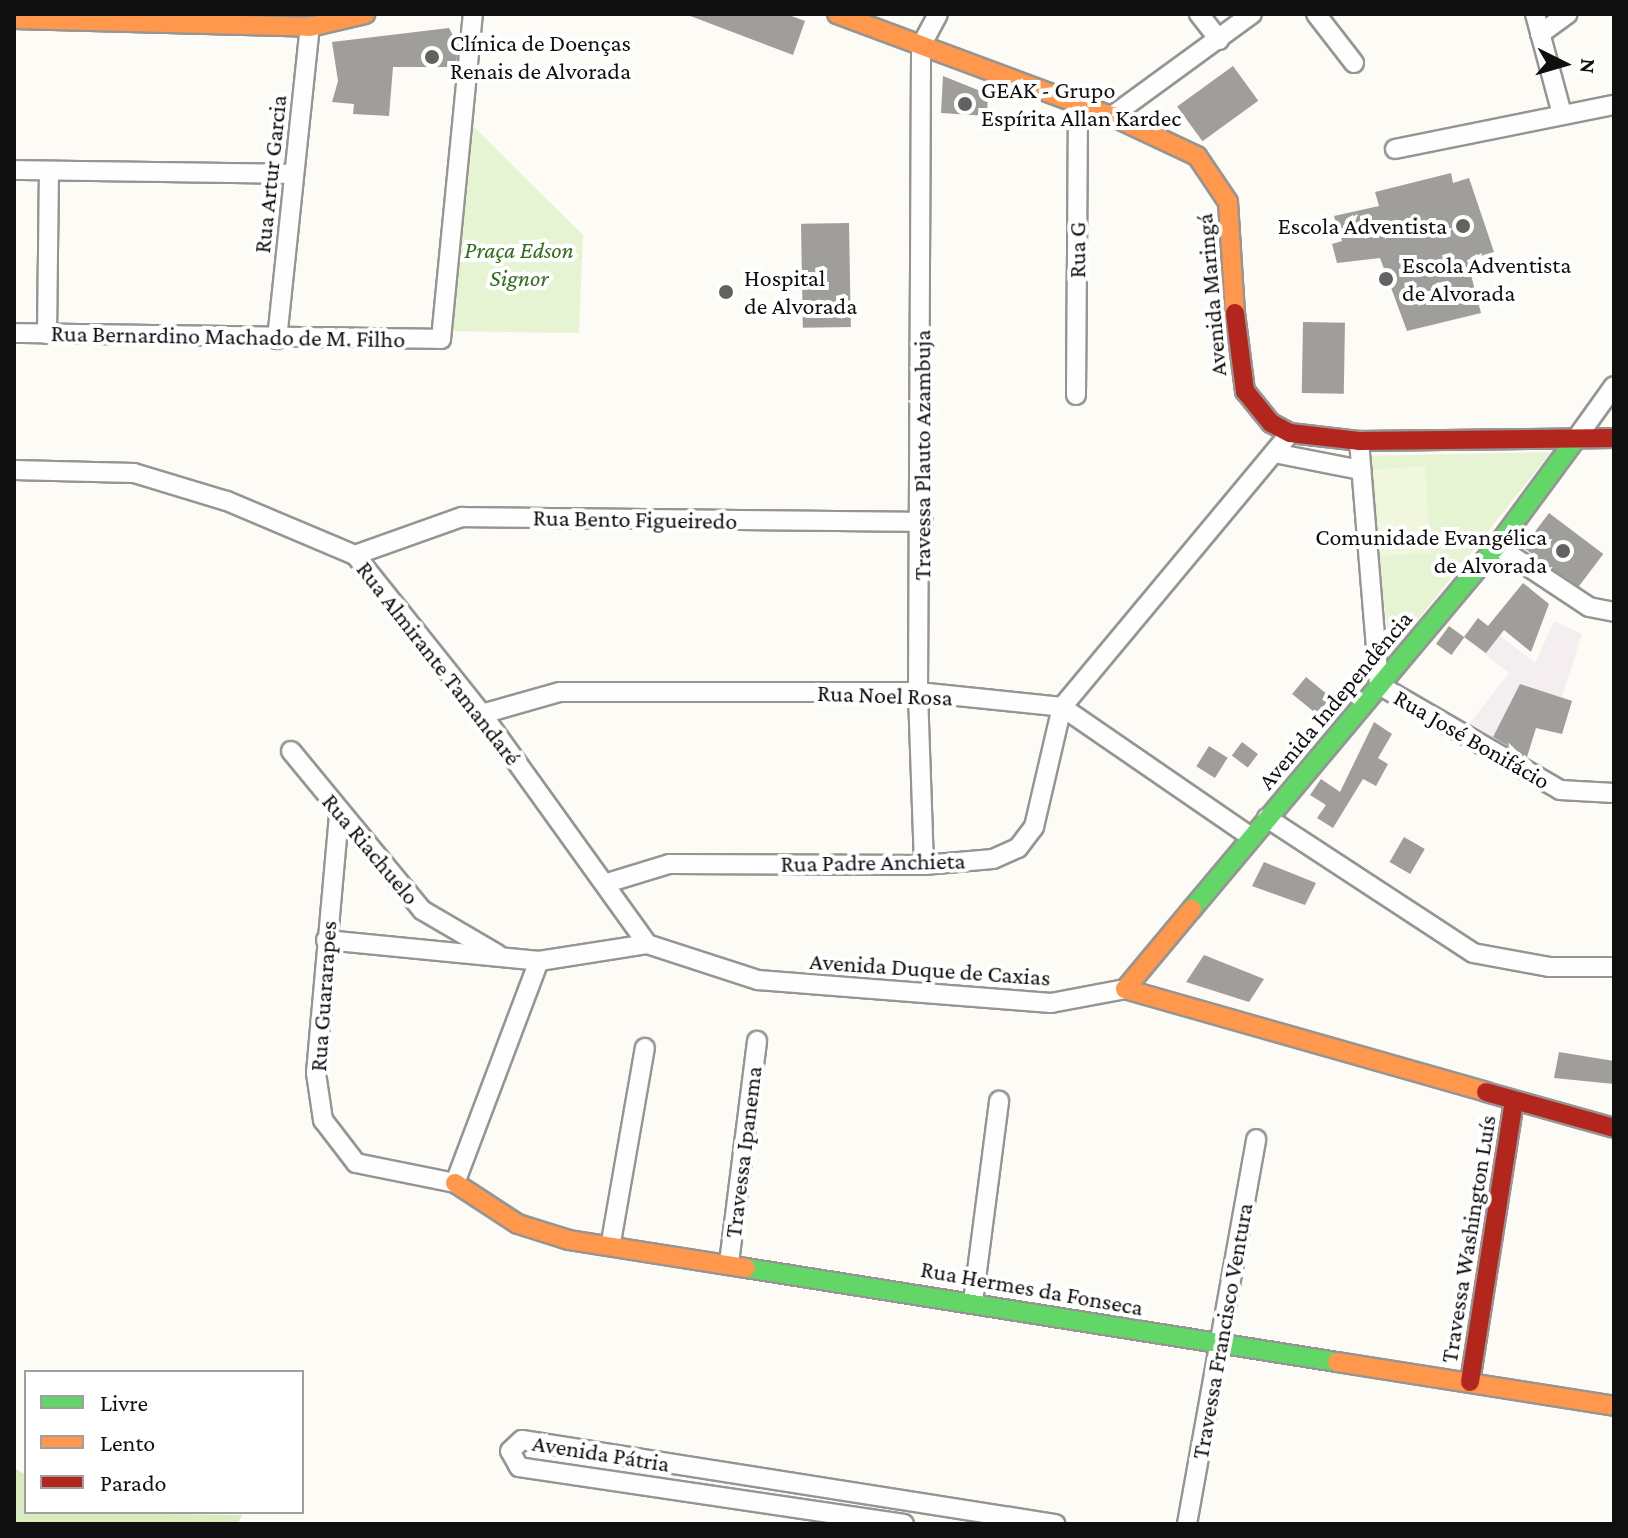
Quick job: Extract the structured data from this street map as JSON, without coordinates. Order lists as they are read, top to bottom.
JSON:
{
  "streets": {
    "street": [
      "Rua Artur Garcia",
      "Rua G",
      "Avenida Maringá",
      "Rua Bernardino Machado de M. Filho",
      "Travessa Plauto Azambuja",
      "Rua Bento Figueiredo",
      "Rua Almirante Tamandaré",
      "Rua Noel Rosa",
      "Avenida Independência",
      "Rua José Bonifácio",
      "Rua Riachuelo",
      "Rua Padre Anchieta",
      "Avenida Duque de Caxias",
      "Rua Guararapes",
      "Travessa Ipanema",
      "Travessa Washington Luís",
      "Rua Hermes da Fonseca",
      "Travessa Francisco Ventura",
      "Avenida Pátria"
    ]
  },
  "crossings": [
    ["Rua Artur Garcia", "Rua Bernardino Machado de M. Filho"],
    ["Rua G", "Avenida Maringá"],
    ["Avenida Maringá", "Travessa Plauto Azambuja"],
    ["Avenida Maringá", "Rua Padre Anchieta"],
    ["Travessa Plauto Azambuja", "Rua Bento Figueiredo"],
    ["Travessa Plauto Azambuja", "Rua Noel Rosa"],
    ["Travessa Plauto Azambuja", "Rua Padre Anchieta"],
    ["Rua Bento Figueiredo", "Rua Almirante Tamandaré"],
    ["Rua Almirante Tamandaré", "Rua Noel Rosa"],
    ["Rua Almirante Tamandaré", "Rua Padre Anchieta"],
    ["Rua Almirante Tamandaré", "Avenida Duque de Caxias"],
    ["Rua Noel Rosa", "Avenida Independência"],
    ["Rua Noel Rosa", "Rua Padre Anchieta"],
    ["Avenida Independência", "Rua José Bonifácio"],
    ["Avenida Independência", "Avenida Duque de Caxias"],
    ["Rua Riachuelo", "Avenida Duque de Caxias"],
    ["Rua Riachuelo", "Rua Guararapes"],
    ["Avenida Duque de Caxias", "Rua Guararapes"],
    ["Avenida Duque de Caxias", "Travessa Washington Luís"],
    ["Rua Guararapes", "Rua Hermes da Fonseca"],
    ["Travessa Ipanema", "Rua Hermes da Fonseca"],
    ["Travessa Washington Luís", "Rua Hermes da Fonseca"],
    ["Rua Hermes da Fonseca", "Travessa Francisco Ventura"]
  ],
  "parks": ["Praça Edson Signor"],
  "places": [
    "Clínica de Doenças Renais de Alvorada",
    "GEAK - Grupo Espírita Allan Kardec",
    "Escola Adventista",
    "Escola Adventista de Alvorada",
    "Hospital de Alvorada",
    "Comunidade Evangélica de Alvorada"
  ],
  "legend": ["Livre", "Lento", "Parado"],
  "north": "right"
}
